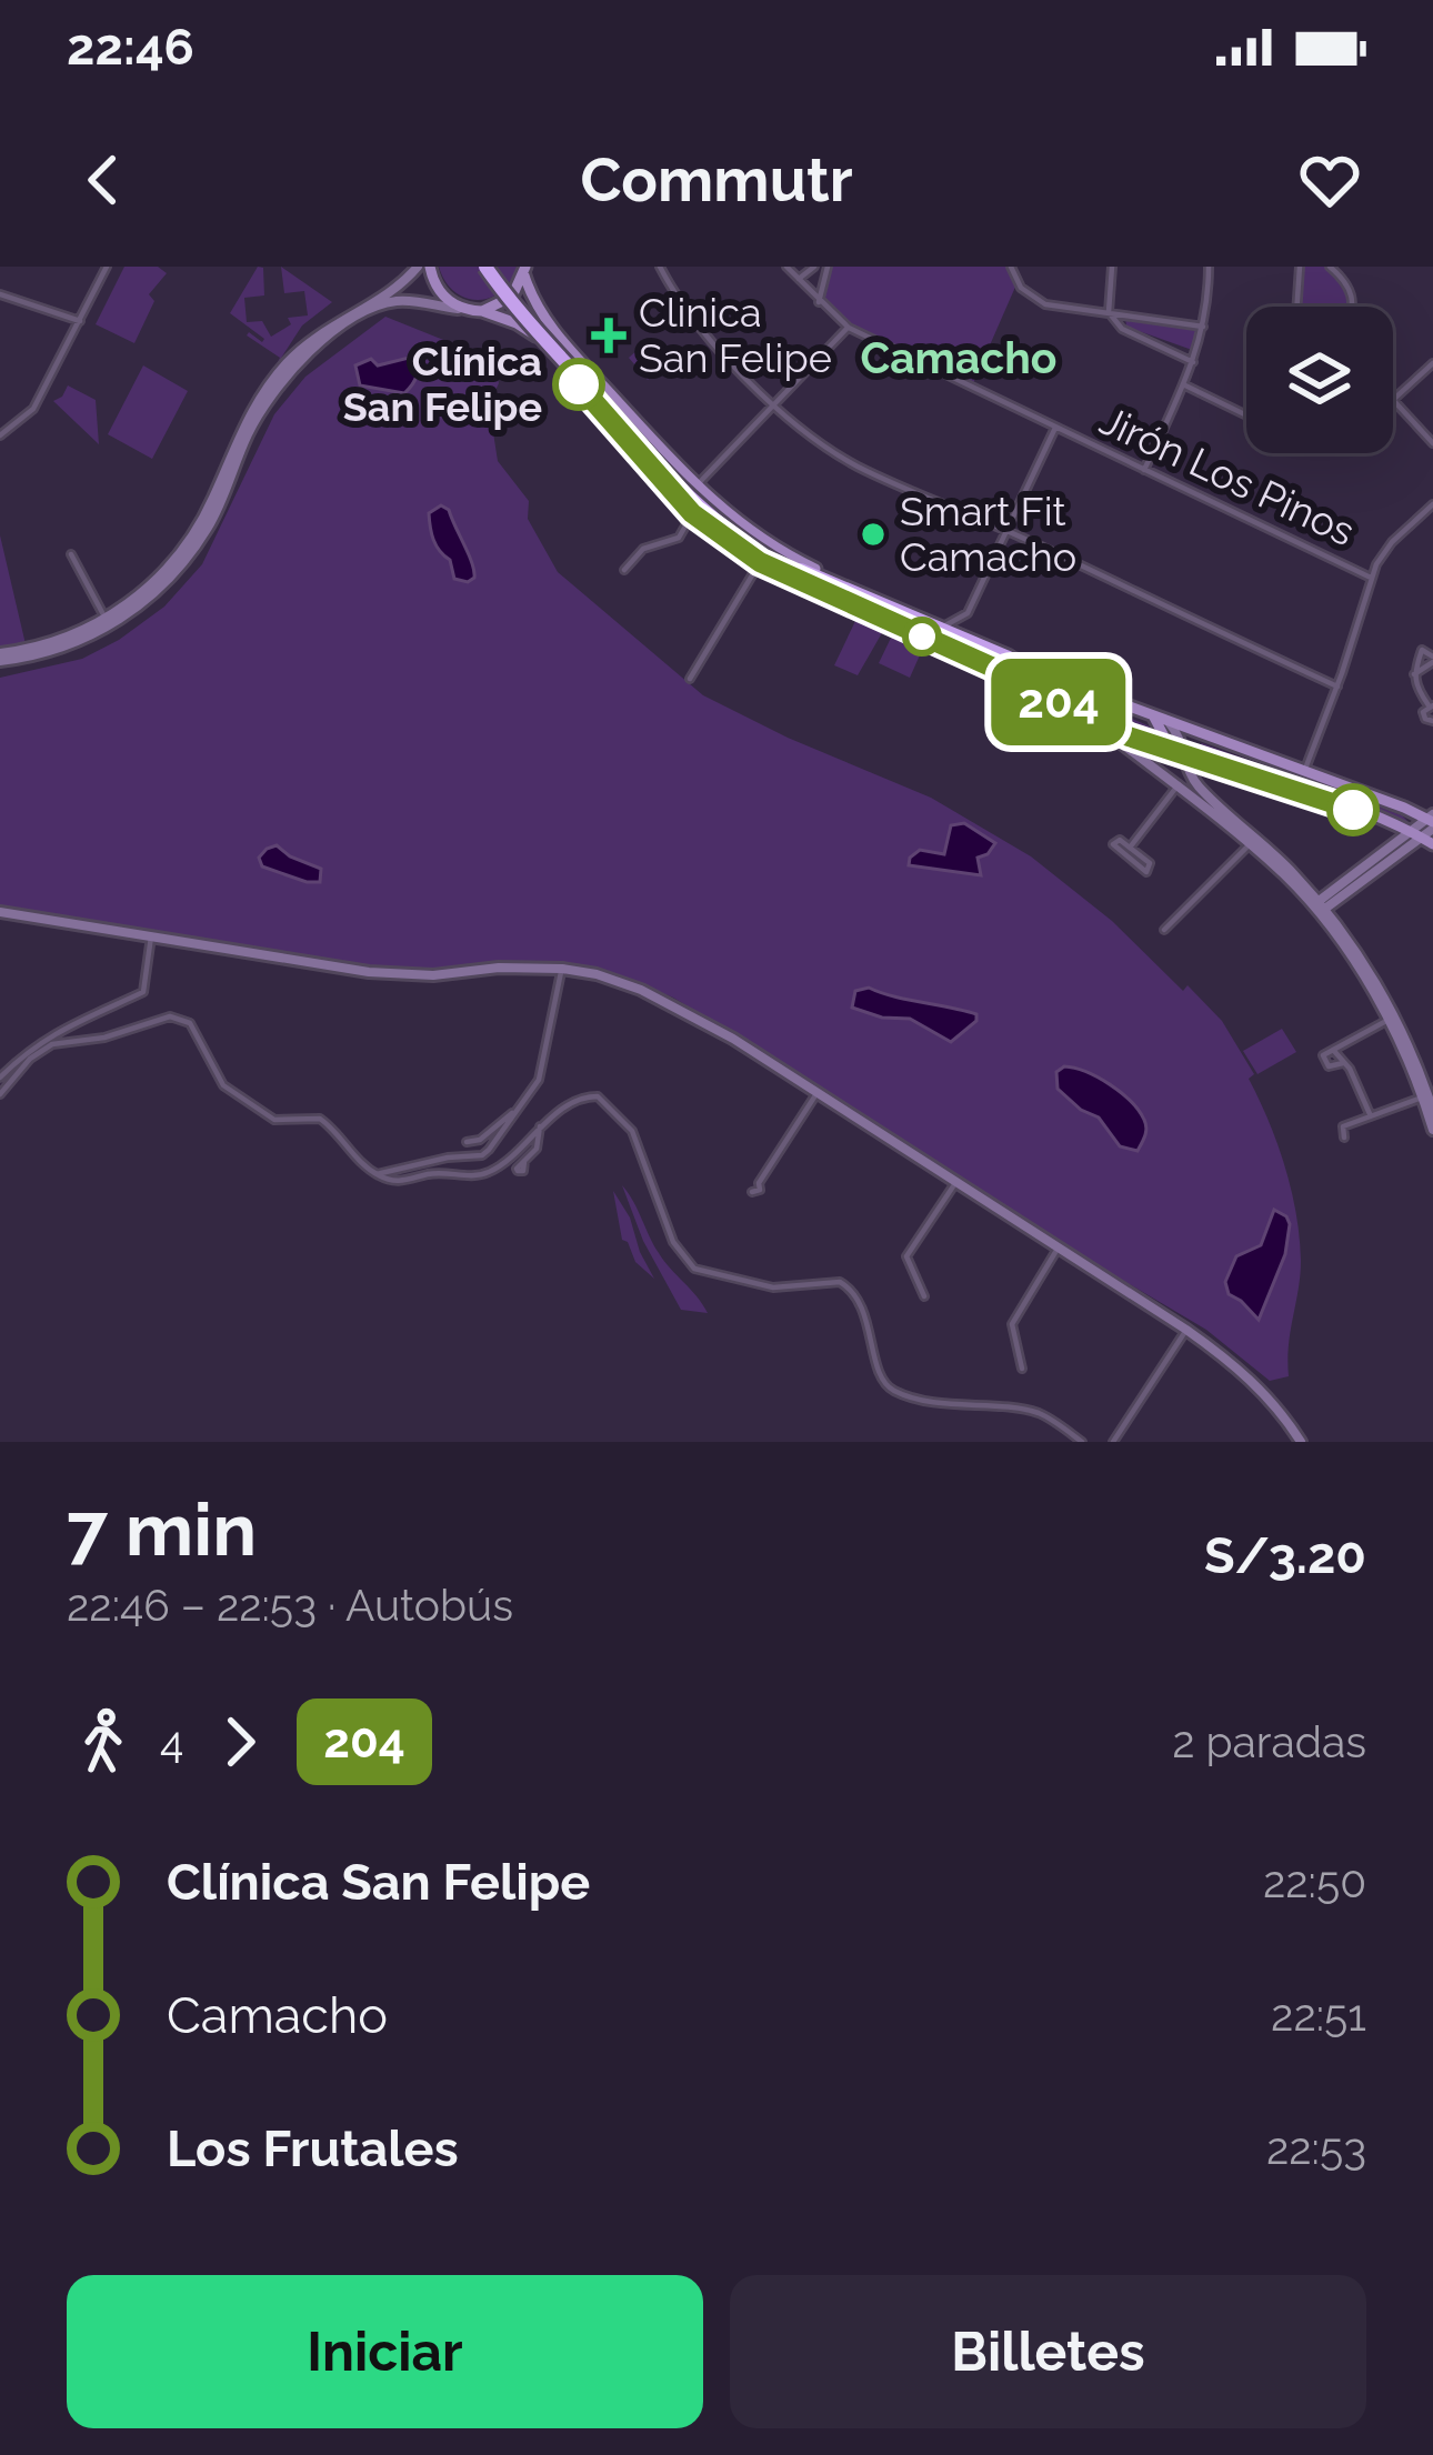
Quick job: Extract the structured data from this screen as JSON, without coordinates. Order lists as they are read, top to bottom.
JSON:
{
  "streets": {
    "street": ["Jirón Los Pinos"]
  },
  "districts": ["Camacho"],
  "places": {
    "health": ["Clinica San Felipe"],
    "other": ["Clínica San Felipe", "Smart Fit Camacho"]
  },
  "lines": ["bus line 204"],
  "page": {
    "status": "22:46",
    "header": "Commutr",
    "on_map": "204",
    "heading": ["7 min", "22:46 – 22:53 · Autobús", "S/3.20"],
    "legs": ["4", "204", "2 paradas"],
    "list": [
      {
        "name": "Clínica San Felipe",
        "value": "22:50"
      },
      {
        "name": "Camacho",
        "value": "22:51"
      },
      {
        "name": "Los Frutales",
        "value": "22:53"
      }
    ],
    "buttons": ["Iniciar", "Billetes"]
  }
}
